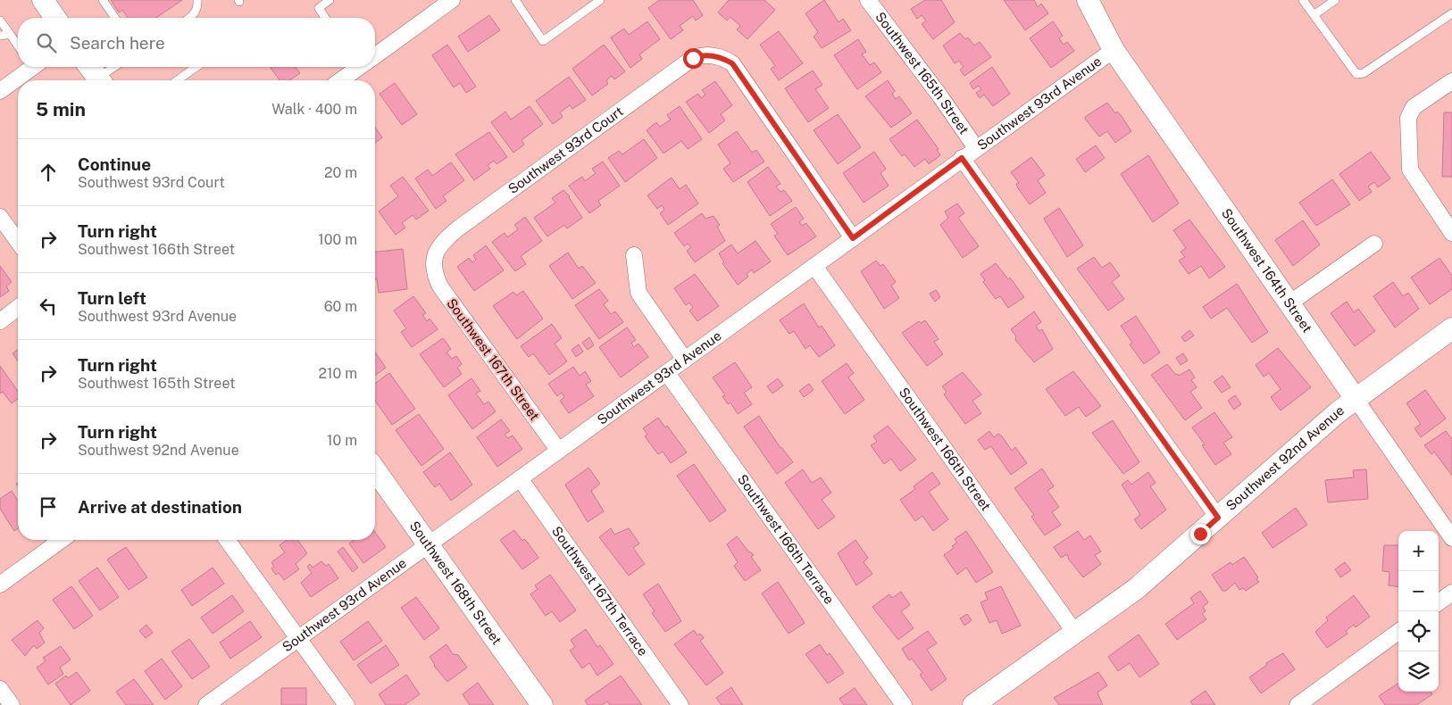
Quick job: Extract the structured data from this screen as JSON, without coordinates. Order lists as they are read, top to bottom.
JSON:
{
  "streets": {
    "street": [
      "Southwest 165th Street",
      "Southwest 93rd Avenue",
      "Southwest 93rd Court",
      "Southwest 164th Street",
      "Southwest 167th Street",
      "Southwest 166th Street",
      "Southwest 92nd Avenue",
      "Southwest 166th Terrace",
      "Southwest 168th Street",
      "Southwest 167th Terrace"
    ]
  },
  "crossings": [
    ["Southwest 165th Street", "Southwest 93rd Avenue"],
    ["Southwest 165th Street", "Southwest 92nd Avenue"],
    ["Southwest 93rd Avenue", "Southwest 93rd Court"],
    ["Southwest 93rd Avenue", "Southwest 164th Street"],
    ["Southwest 93rd Avenue", "Southwest 167th Street"],
    ["Southwest 93rd Avenue", "Southwest 166th Street"],
    ["Southwest 93rd Avenue", "Southwest 166th Terrace"],
    ["Southwest 93rd Avenue", "Southwest 168th Street"],
    ["Southwest 93rd Avenue", "Southwest 167th Terrace"],
    ["Southwest 93rd Court", "Southwest 167th Street"],
    ["Southwest 164th Street", "Southwest 92nd Avenue"],
    ["Southwest 166th Street", "Southwest 92nd Avenue"]
  ],
  "page": {
    "search": "Search here",
    "heading": ["5 min", "Walk · 400 m"],
    "list": [
      ["Continue", "Southwest 93rd Court", "20 m"],
      ["Turn right", "Southwest 166th Street", "100 m"],
      ["Turn left", "Southwest 93rd Avenue", "60 m"],
      ["Turn right", "Southwest 165th Street", "210 m"],
      ["Turn right", "Southwest 92nd Avenue", "10 m"],
      "Arrive at destination"
    ],
    "map_buttons": ["+", "−"]
  }
}
